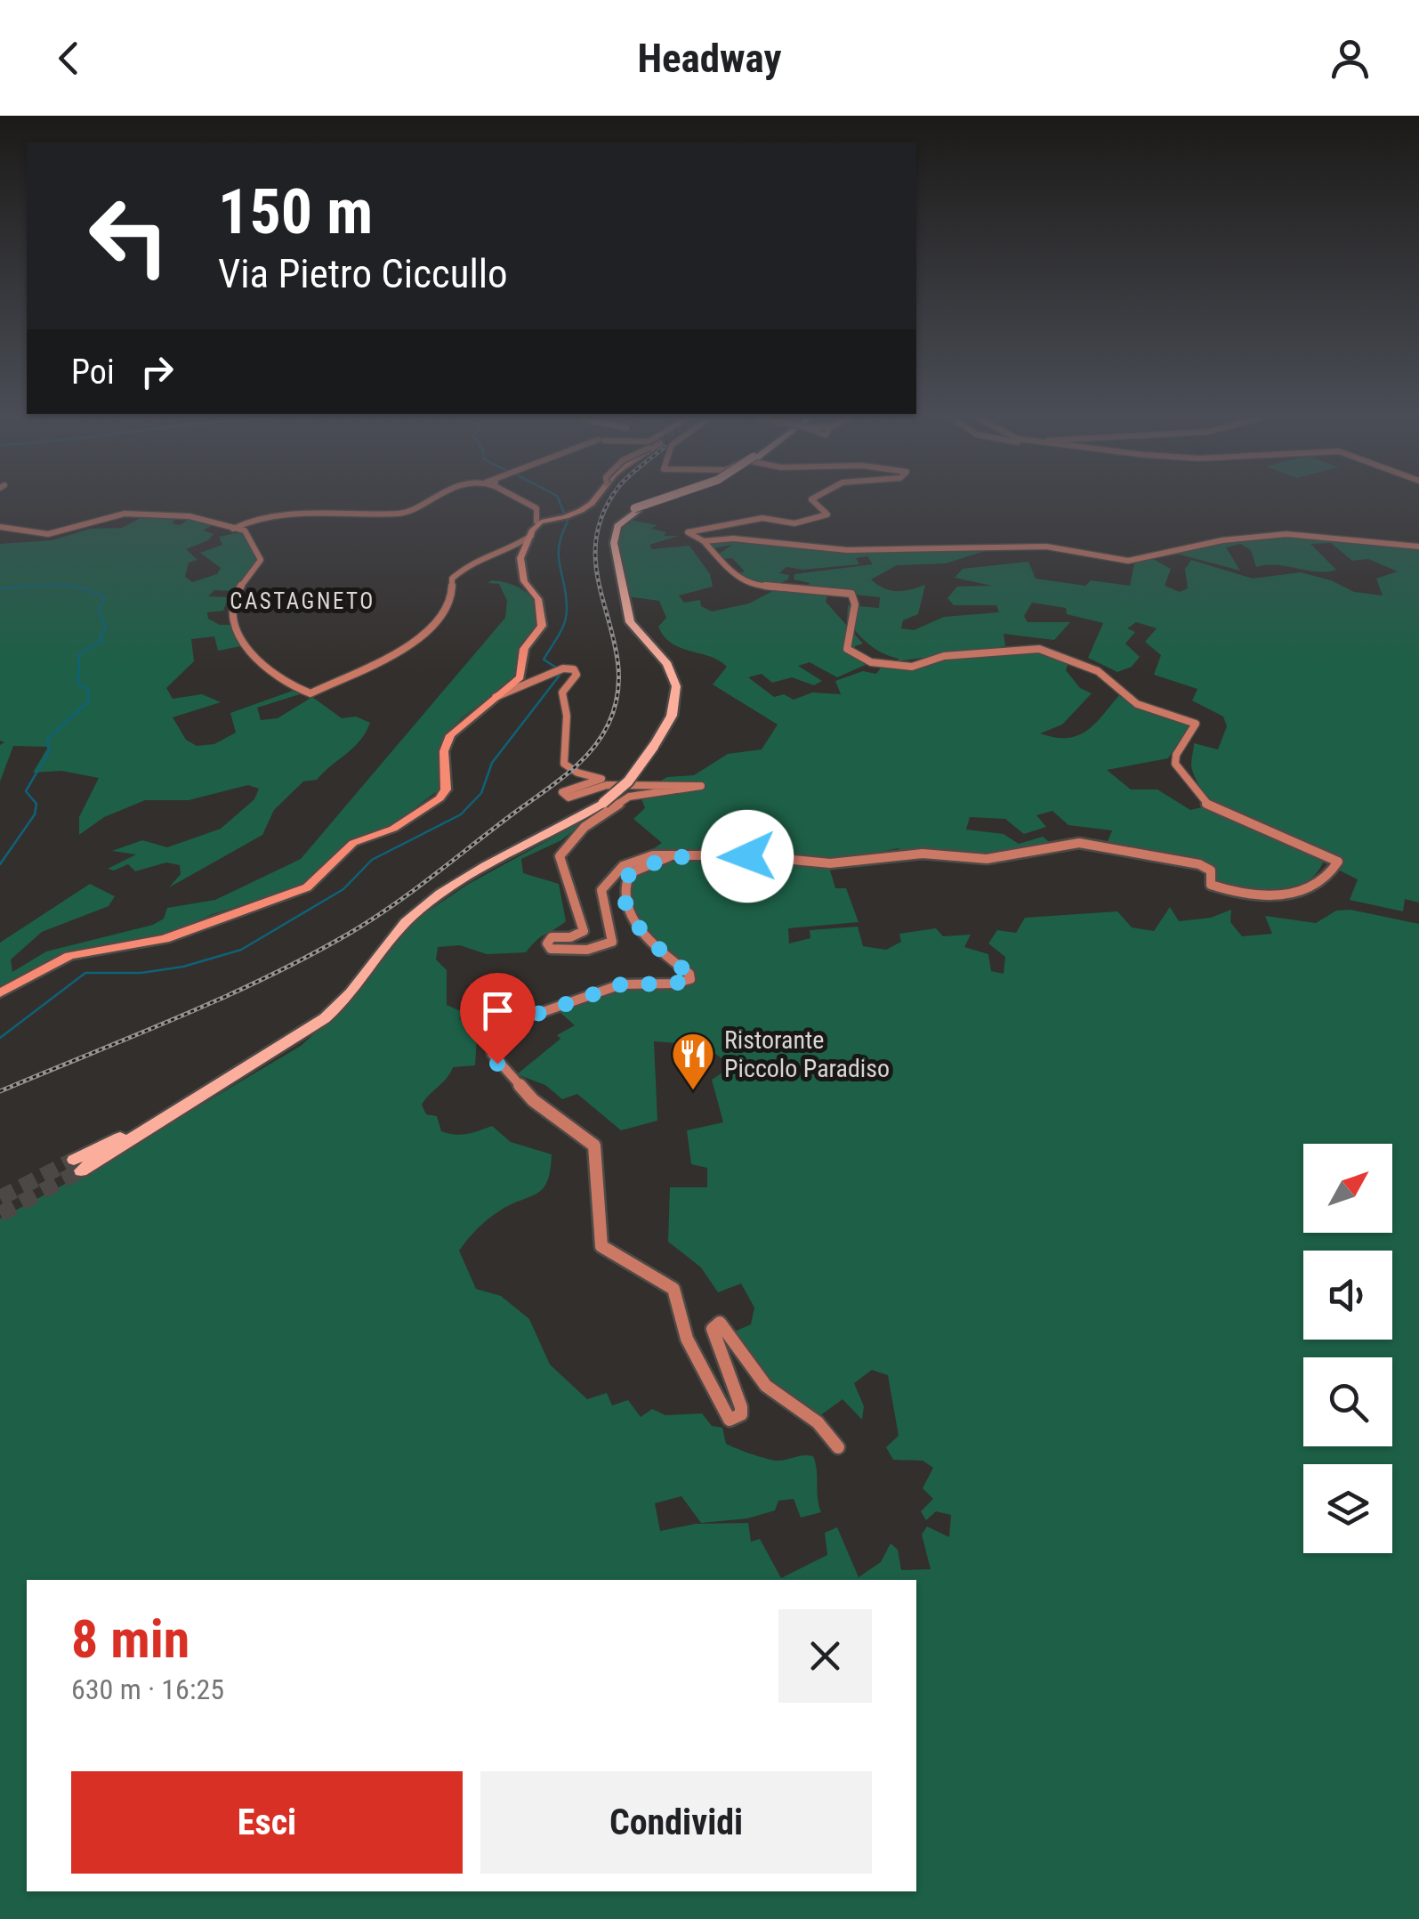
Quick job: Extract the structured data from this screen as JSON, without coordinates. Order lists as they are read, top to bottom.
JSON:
{
  "districts": ["CASTAGNETO"],
  "places": {
    "restaurant": ["Ristorante Piccolo Paradiso"]
  },
  "north": "top right",
  "page": {
    "header": "Headway",
    "turn": ["150 m", "Via Pietro Ciccullo"],
    "then": "Poi",
    "heading": ["8 min", "630 m · 16:25"],
    "buttons": ["Esci", "Condividi"]
  }
}
